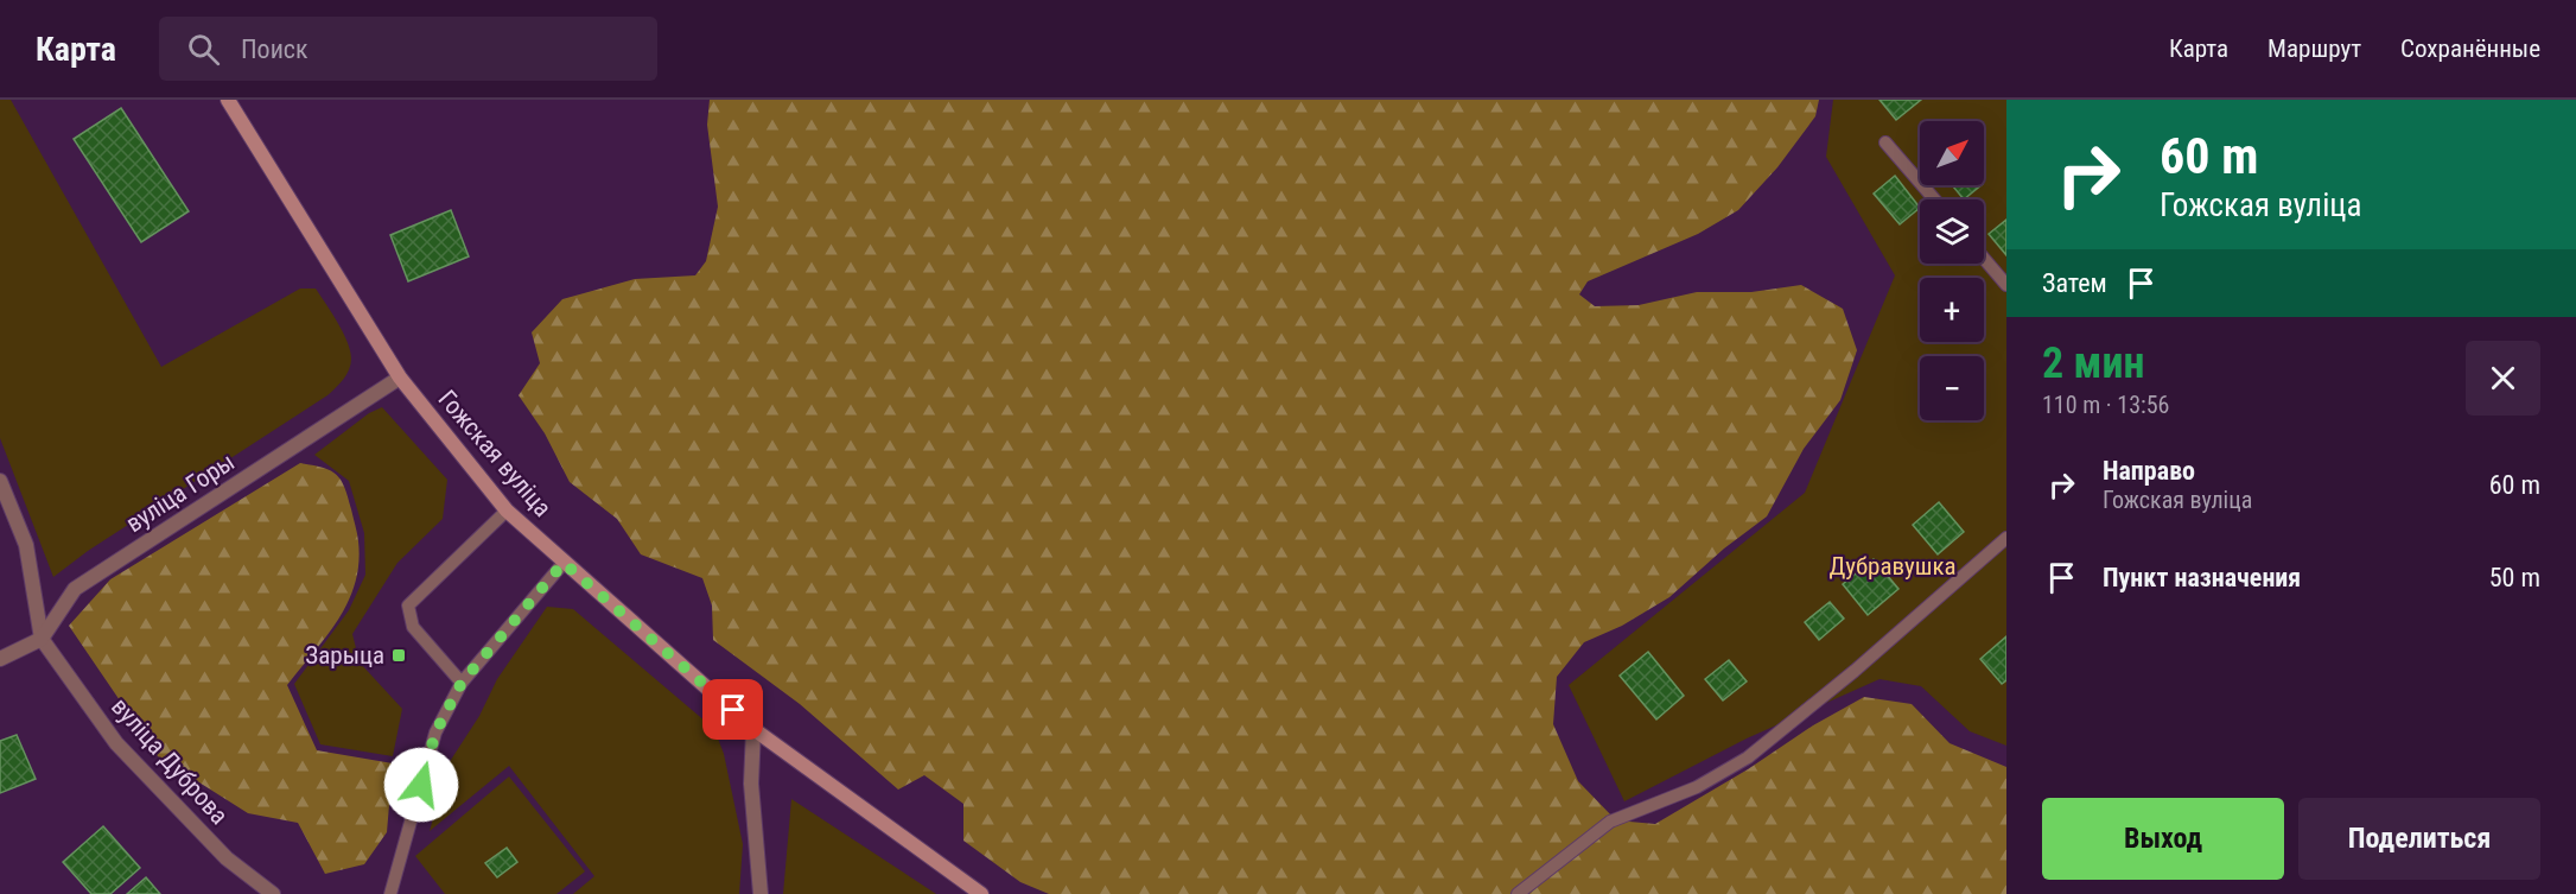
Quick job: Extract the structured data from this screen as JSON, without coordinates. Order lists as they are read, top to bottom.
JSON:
{
  "streets": {
    "street": ["Гожская вуліца", "вуліца Горы", "вуліца Дуброва"]
  },
  "crossings": [
    ["Гожская вуліца", "вуліца Горы"],
    ["вуліца Горы", "вуліца Дуброва"]
  ],
  "parks": ["Дубравушка"],
  "places": {
    "transit": ["Зарыца"]
  },
  "north": "top right",
  "page": {
    "header": "Карта",
    "search": "Поиск",
    "nav": ["Карта", "Маршрут", "Сохранённые"],
    "turn": ["60 m", "Гожская вуліца"],
    "map_buttons": ["+", "−"],
    "then": "Затем",
    "heading": ["2 мин", "110 m · 13:56"],
    "list": [
      {
        "name": "Направо",
        "note": "Гожская вуліца",
        "value": "60 m"
      },
      {
        "name": "Пункт назначения",
        "value": "50 m"
      }
    ],
    "buttons": ["Выход", "Поделиться"]
  }
}
